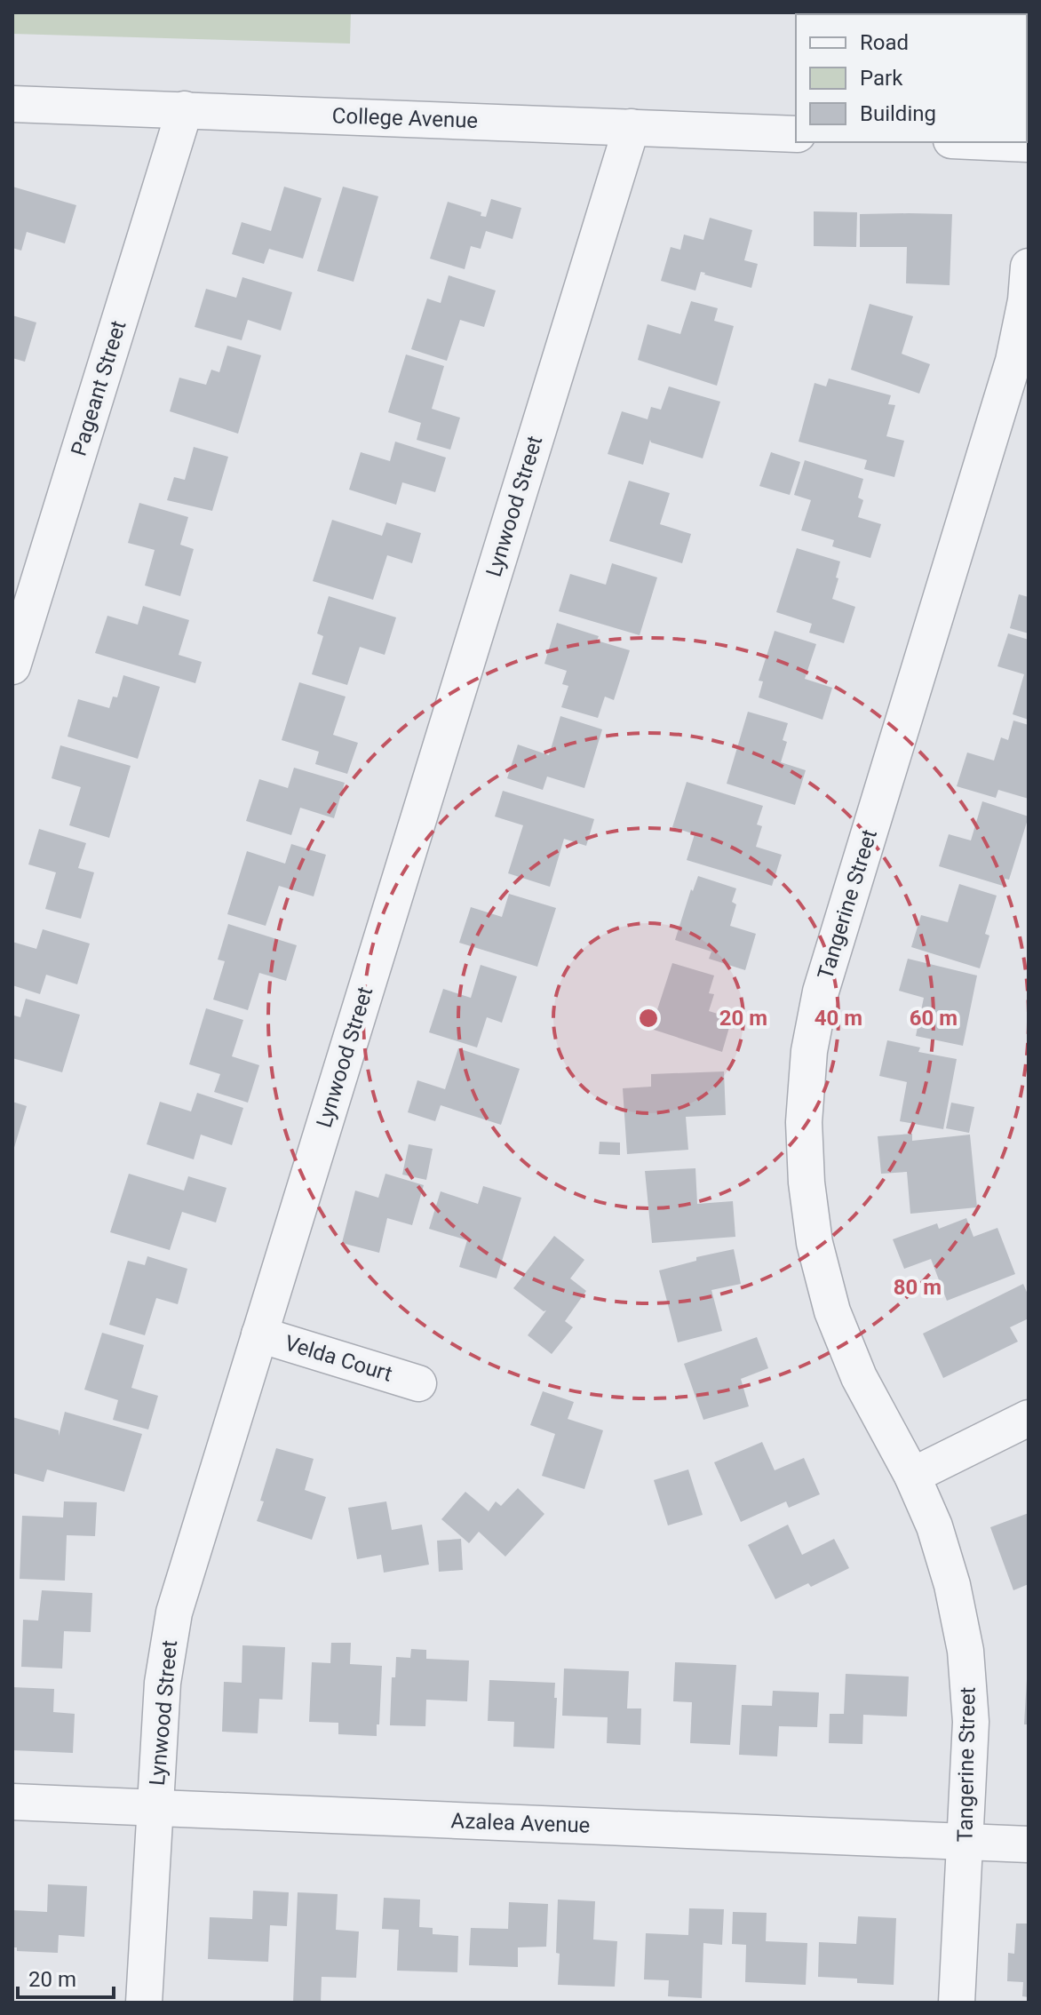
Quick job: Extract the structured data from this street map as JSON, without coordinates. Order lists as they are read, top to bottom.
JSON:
{
  "streets": {
    "street": [
      "College Avenue",
      "Pageant Street",
      "Lynwood Street",
      "Tangerine Street",
      "Velda Court",
      "Azalea Avenue"
    ]
  },
  "crossings": [
    ["College Avenue", "Pageant Street"],
    ["College Avenue", "Lynwood Street"],
    ["Lynwood Street", "Velda Court"],
    ["Lynwood Street", "Azalea Avenue"],
    ["Tangerine Street", "Azalea Avenue"]
  ],
  "legend": ["Road", "Park", "Building"],
  "scale_bar": "20 m",
  "rings": [
    "20 m",
    "40 m",
    "60 m",
    "80 m"
  ]
}
